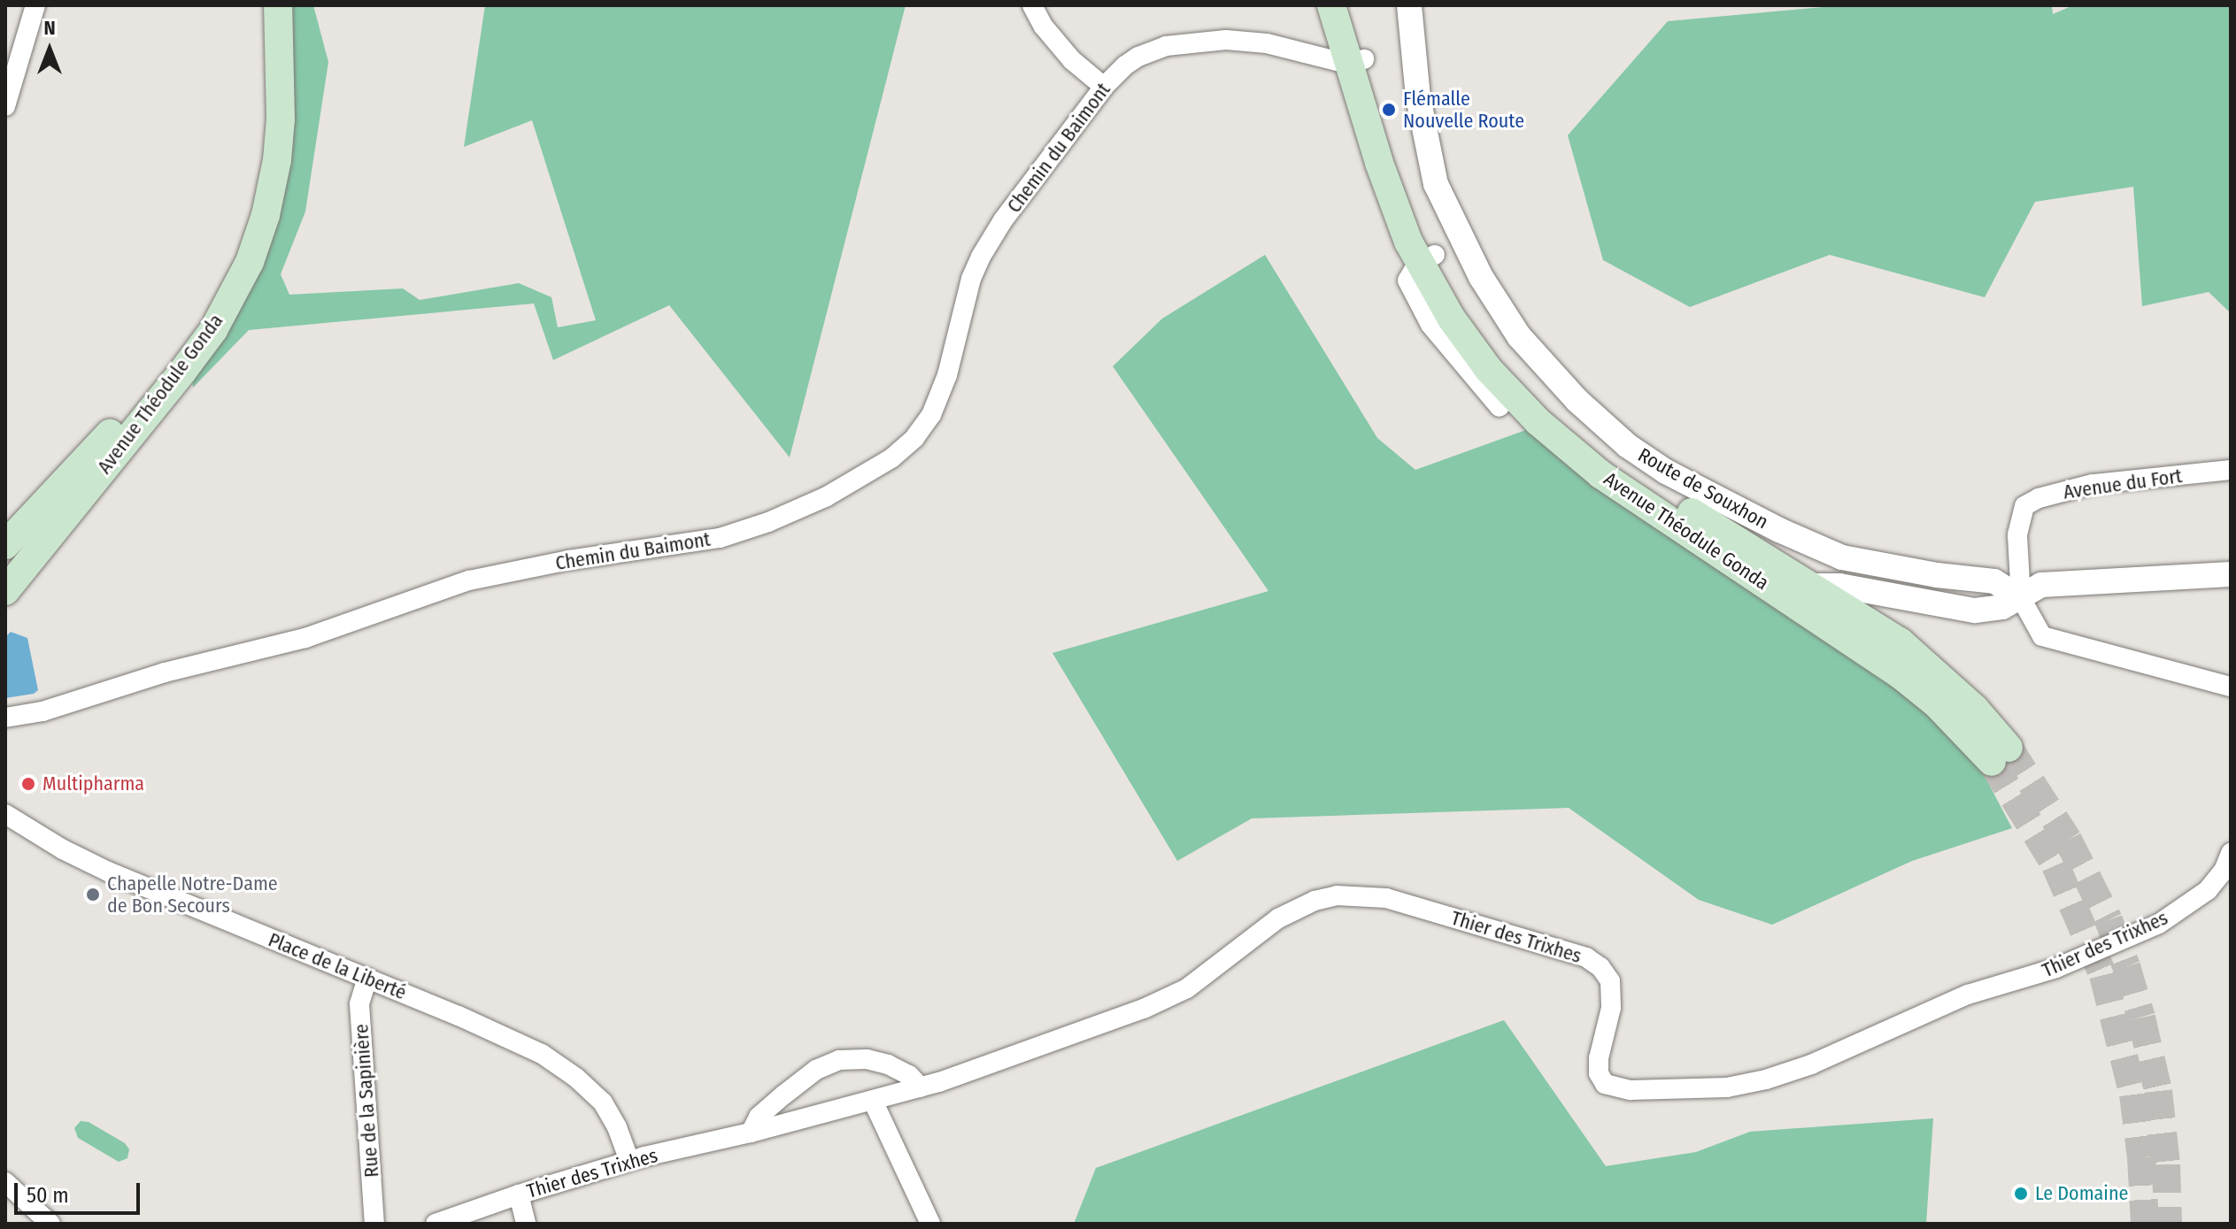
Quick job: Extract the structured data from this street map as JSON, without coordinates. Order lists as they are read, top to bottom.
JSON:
{
  "streets": {
    "main road": ["Avenue Théodule Gonda"],
    "street": [
      "Chemin du Baimont",
      "Avenue du Fort",
      "Route de Souxhon",
      "Thier des Trixhes",
      "Place de la Liberté",
      "Rue de la Sapinière"
    ]
  },
  "crossings": [
    ["Chemin du Baimont", "Avenue Théodule Gonda"],
    ["Avenue du Fort", "Route de Souxhon"],
    ["Thier des Trixhes", "Place de la Liberté"],
    ["Place de la Liberté", "Rue de la Sapinière"]
  ],
  "places": [
    "Flémalle Nouvelle Route",
    "Multipharma",
    "Chapelle Notre-Dame de Bon Secours",
    "Le Domaine"
  ],
  "scale_bar": "50 m",
  "north": "top"
}
